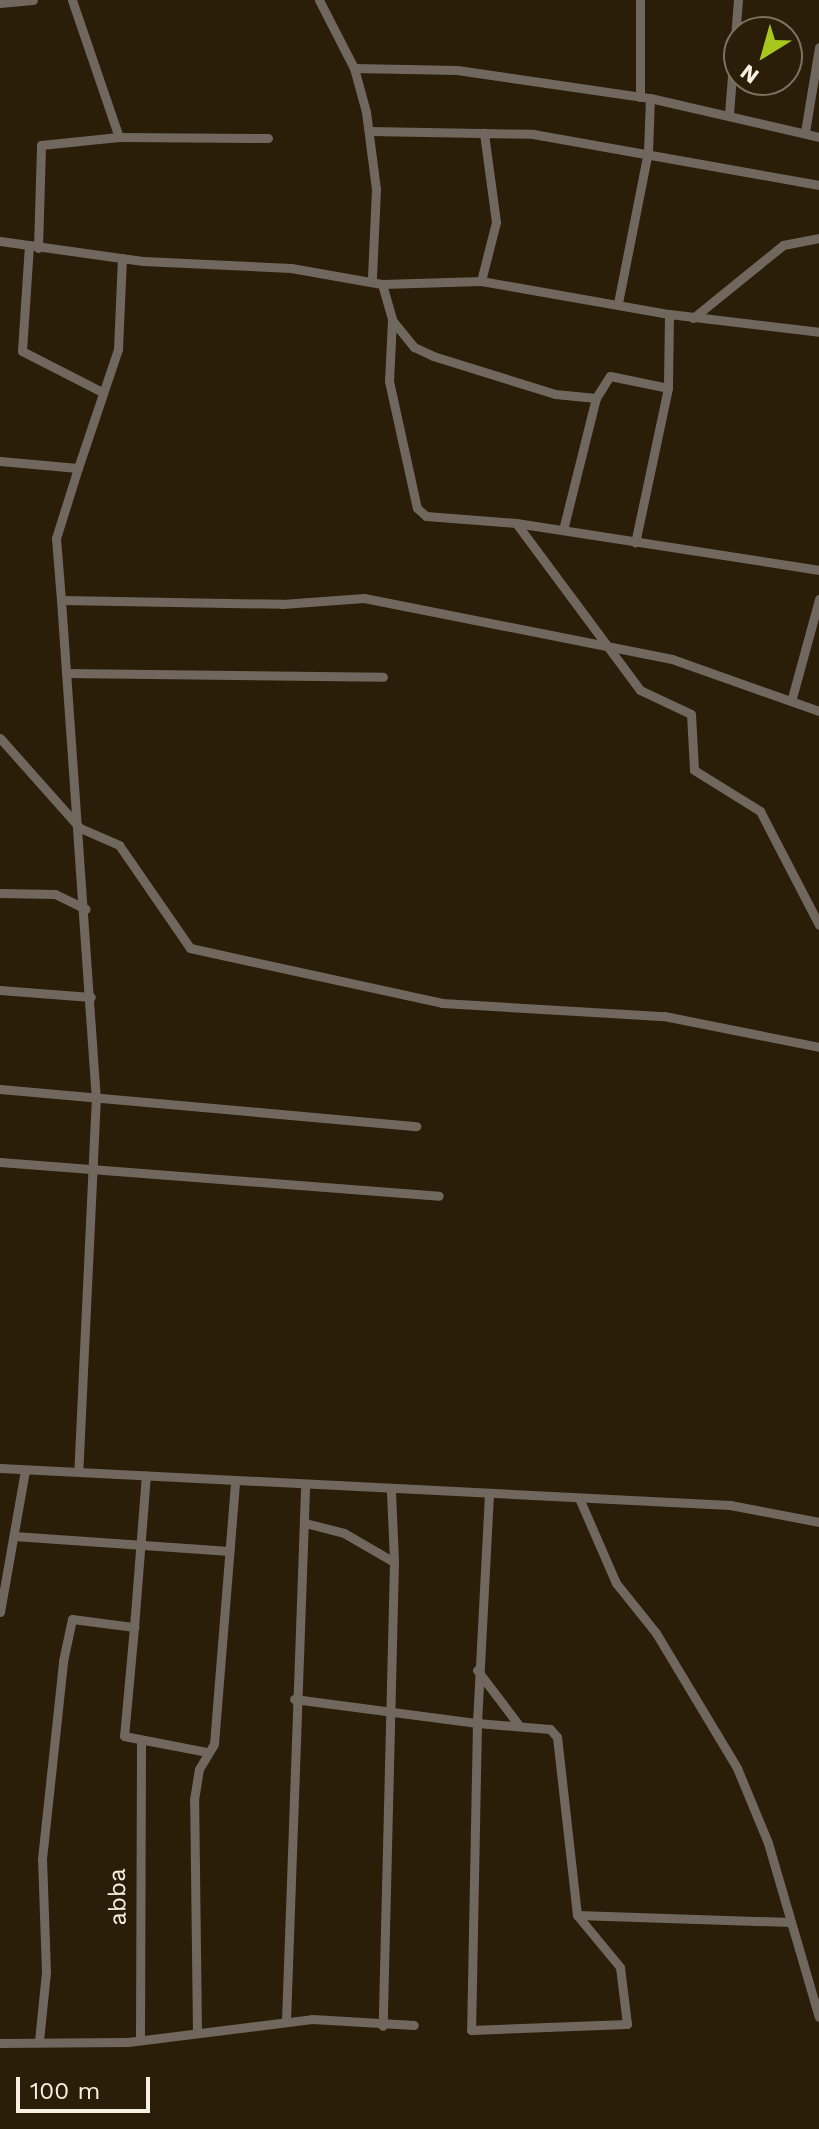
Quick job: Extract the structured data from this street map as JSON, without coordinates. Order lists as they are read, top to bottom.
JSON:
{
  "streets": {
    "street": ["abba"]
  },
  "scale_bar": "100 m",
  "north": "bottom left"
}
